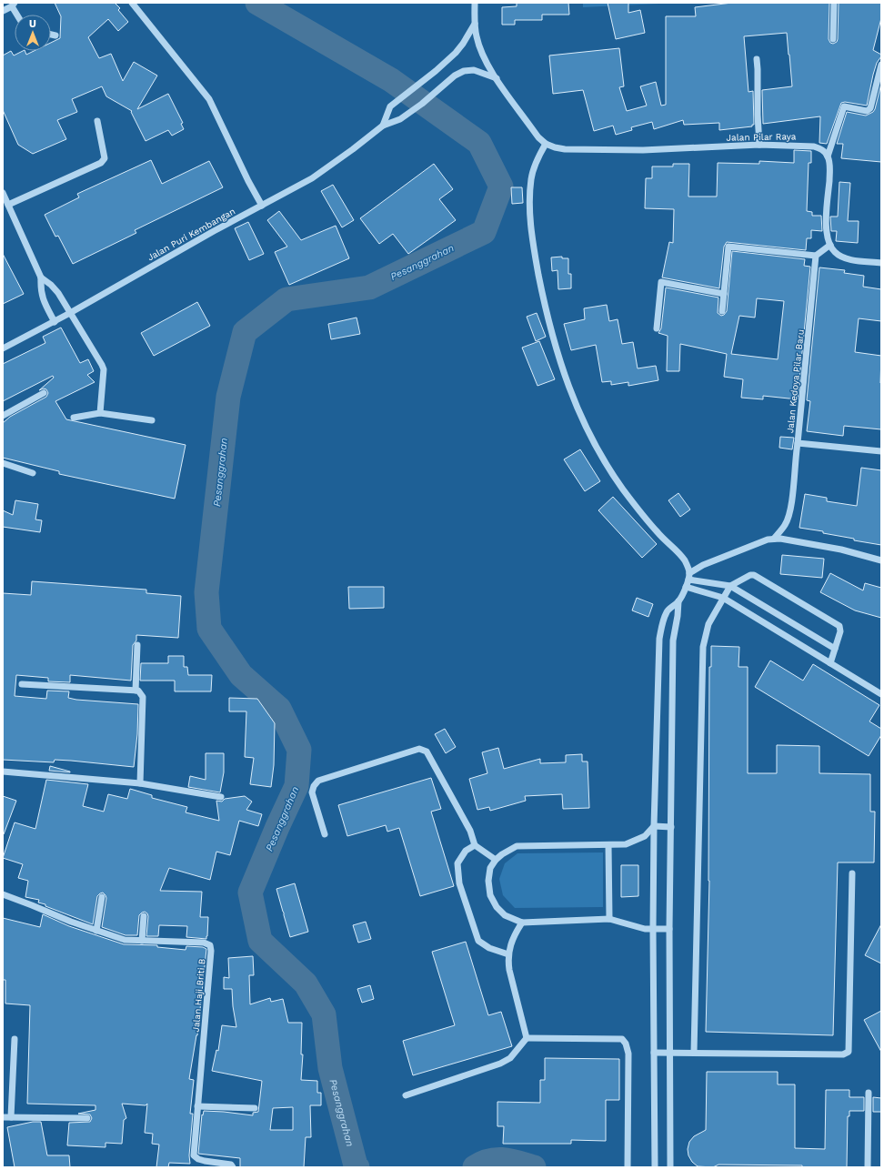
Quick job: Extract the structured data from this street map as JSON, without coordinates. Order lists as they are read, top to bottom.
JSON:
{
  "streets": {
    "street": [
      "Jalan Pilar Raya",
      "Jalan Puri Kembangan",
      "Jalan Kedoya Pilar Baru",
      "Jalan Haji Briti B"
    ]
  },
  "water": ["Pesanggrahan"],
  "north": "top"
}
